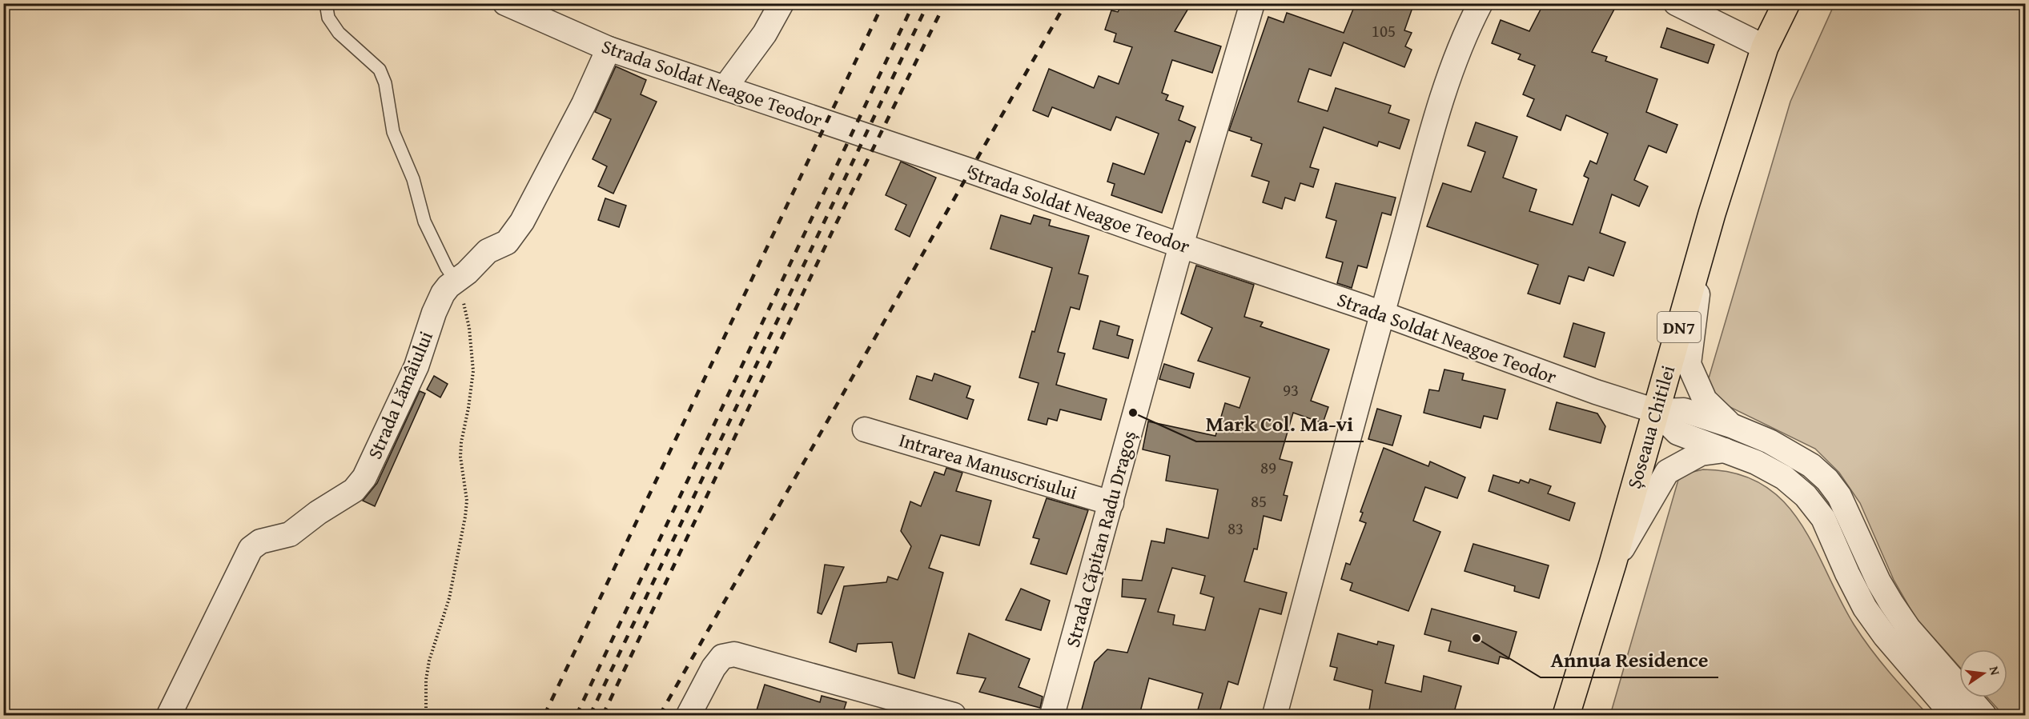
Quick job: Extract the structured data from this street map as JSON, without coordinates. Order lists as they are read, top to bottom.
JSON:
{
  "streets": {
    "main road": ["DN7", "Șoseaua Chitilei"],
    "street": [
      "Strada Soldat Neagoe Teodor",
      "Strada Lămâiului",
      "Intrarea Manuscrisului",
      "Strada Căpitan Radu Dragoș"
    ]
  },
  "crossings": [
    ["Strada Soldat Neagoe Teodor", "Strada Lămâiului"],
    ["Strada Soldat Neagoe Teodor", "Șoseaua Chitilei"],
    ["Strada Soldat Neagoe Teodor", "Strada Căpitan Radu Dragoș"],
    ["Intrarea Manuscrisului", "Strada Căpitan Radu Dragoș"]
  ],
  "places": ["Mark Col. Ma-vi", "Annua Residence"],
  "house_numbers": [
    "105",
    "93",
    "89",
    "85",
    "83"
  ],
  "north": "right"
}
